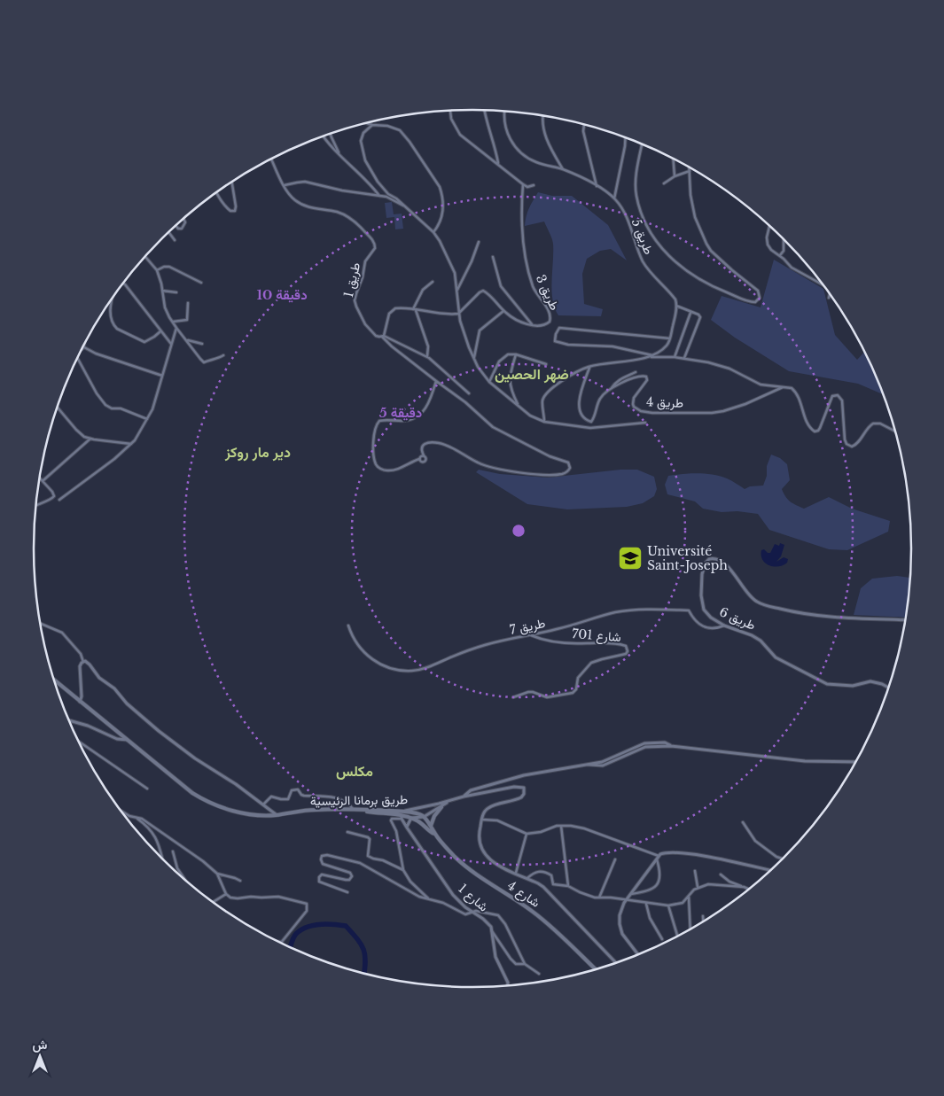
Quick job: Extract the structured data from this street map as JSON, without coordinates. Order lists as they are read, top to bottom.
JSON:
{
  "streets": {
    "main road": ["طريق برمانا الرئيسية", "شارع 4"],
    "street": [
      "طريق 5",
      "طريق 1",
      "طريق 3",
      "طريق 4",
      "طريق 6",
      "طريق 7",
      "شارع 701",
      "شارع 1"
    ]
  },
  "crossings": [
    ["طريق 6", "طريق 7"],
    ["طريق 7", "شارع 701"],
    ["طريق برمانا الرئيسية", "شارع 1"]
  ],
  "districts": ["ضهر الحصين", "دير مار روكز", "مكلس"],
  "places": {
    "school or university": ["Université Saint-Joseph"]
  },
  "north": "top",
  "rings": ["10 دقيقة", "5 دقيقة"]
}
